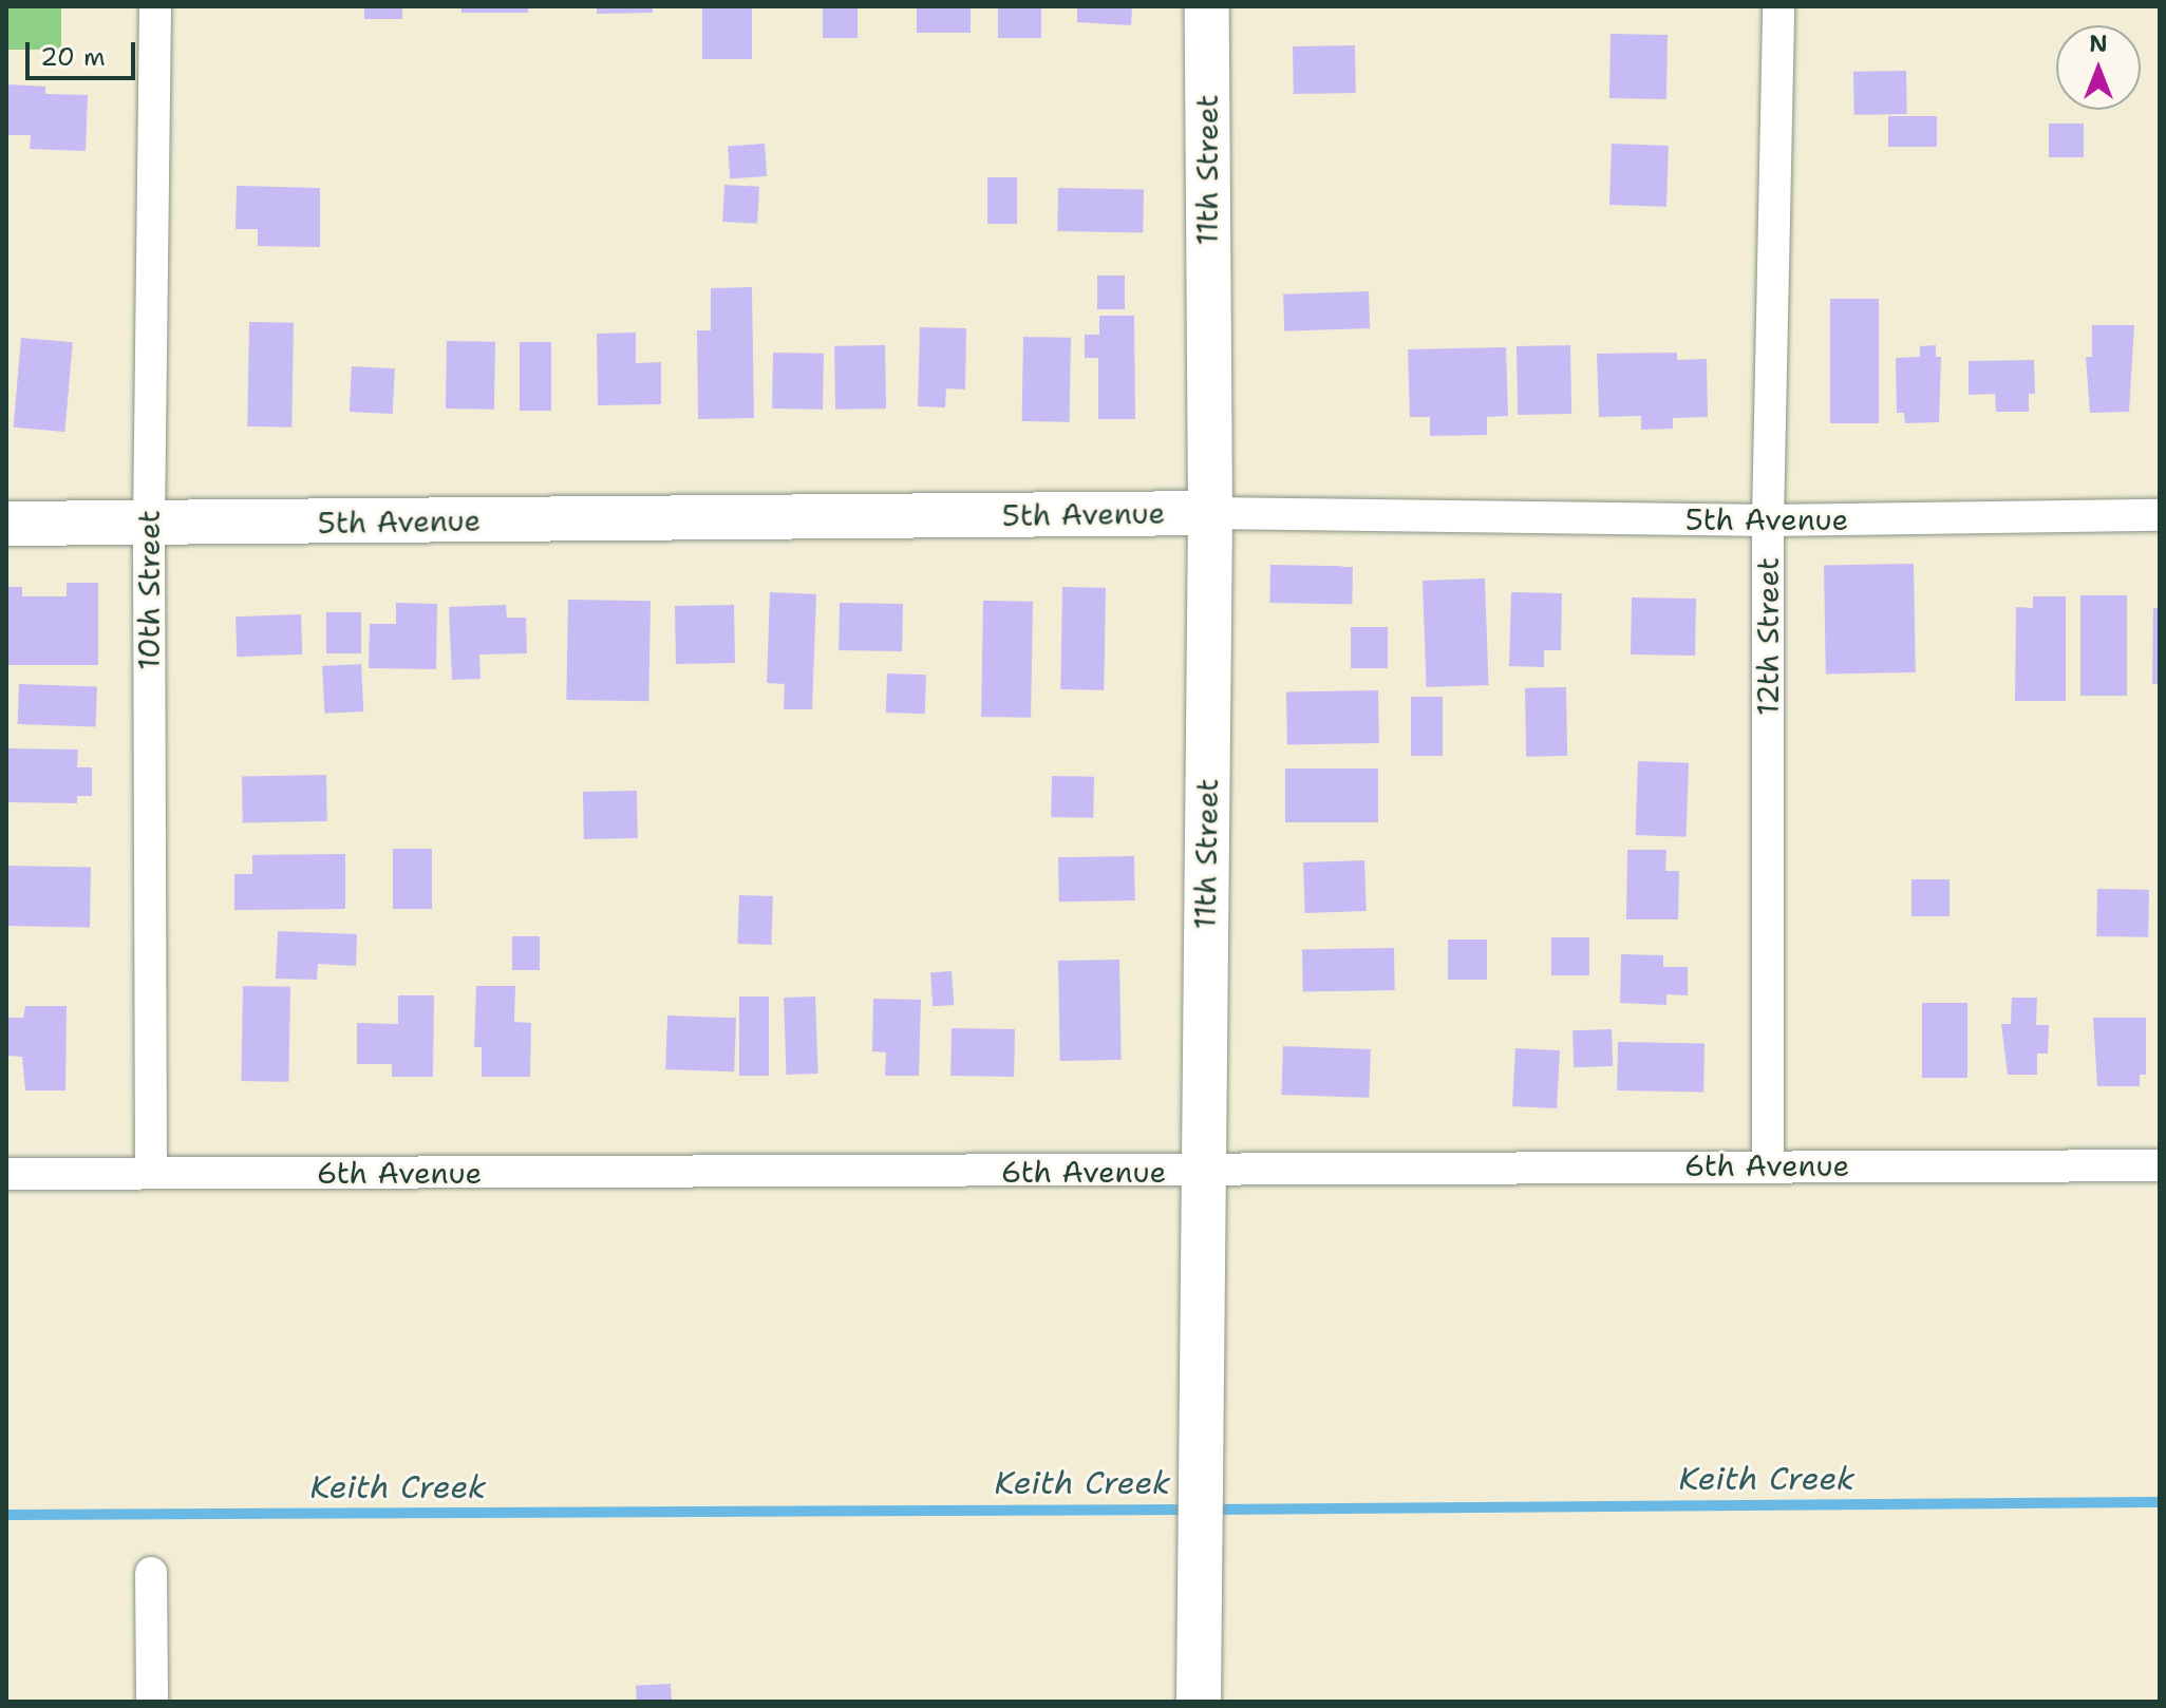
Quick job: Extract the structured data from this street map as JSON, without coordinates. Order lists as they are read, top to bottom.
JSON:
{
  "streets": {
    "main road": ["11th Street", "5th Avenue"],
    "street": ["10th Street", "12th Street", "6th Avenue"]
  },
  "crossings": [
    ["11th Street", "5th Avenue"],
    ["11th Street", "6th Avenue"],
    ["5th Avenue", "10th Street"],
    ["5th Avenue", "12th Street"],
    ["10th Street", "6th Avenue"],
    ["12th Street", "6th Avenue"]
  ],
  "water": ["Keith Creek"],
  "scale_bar": "20 m",
  "north": "top"
}
